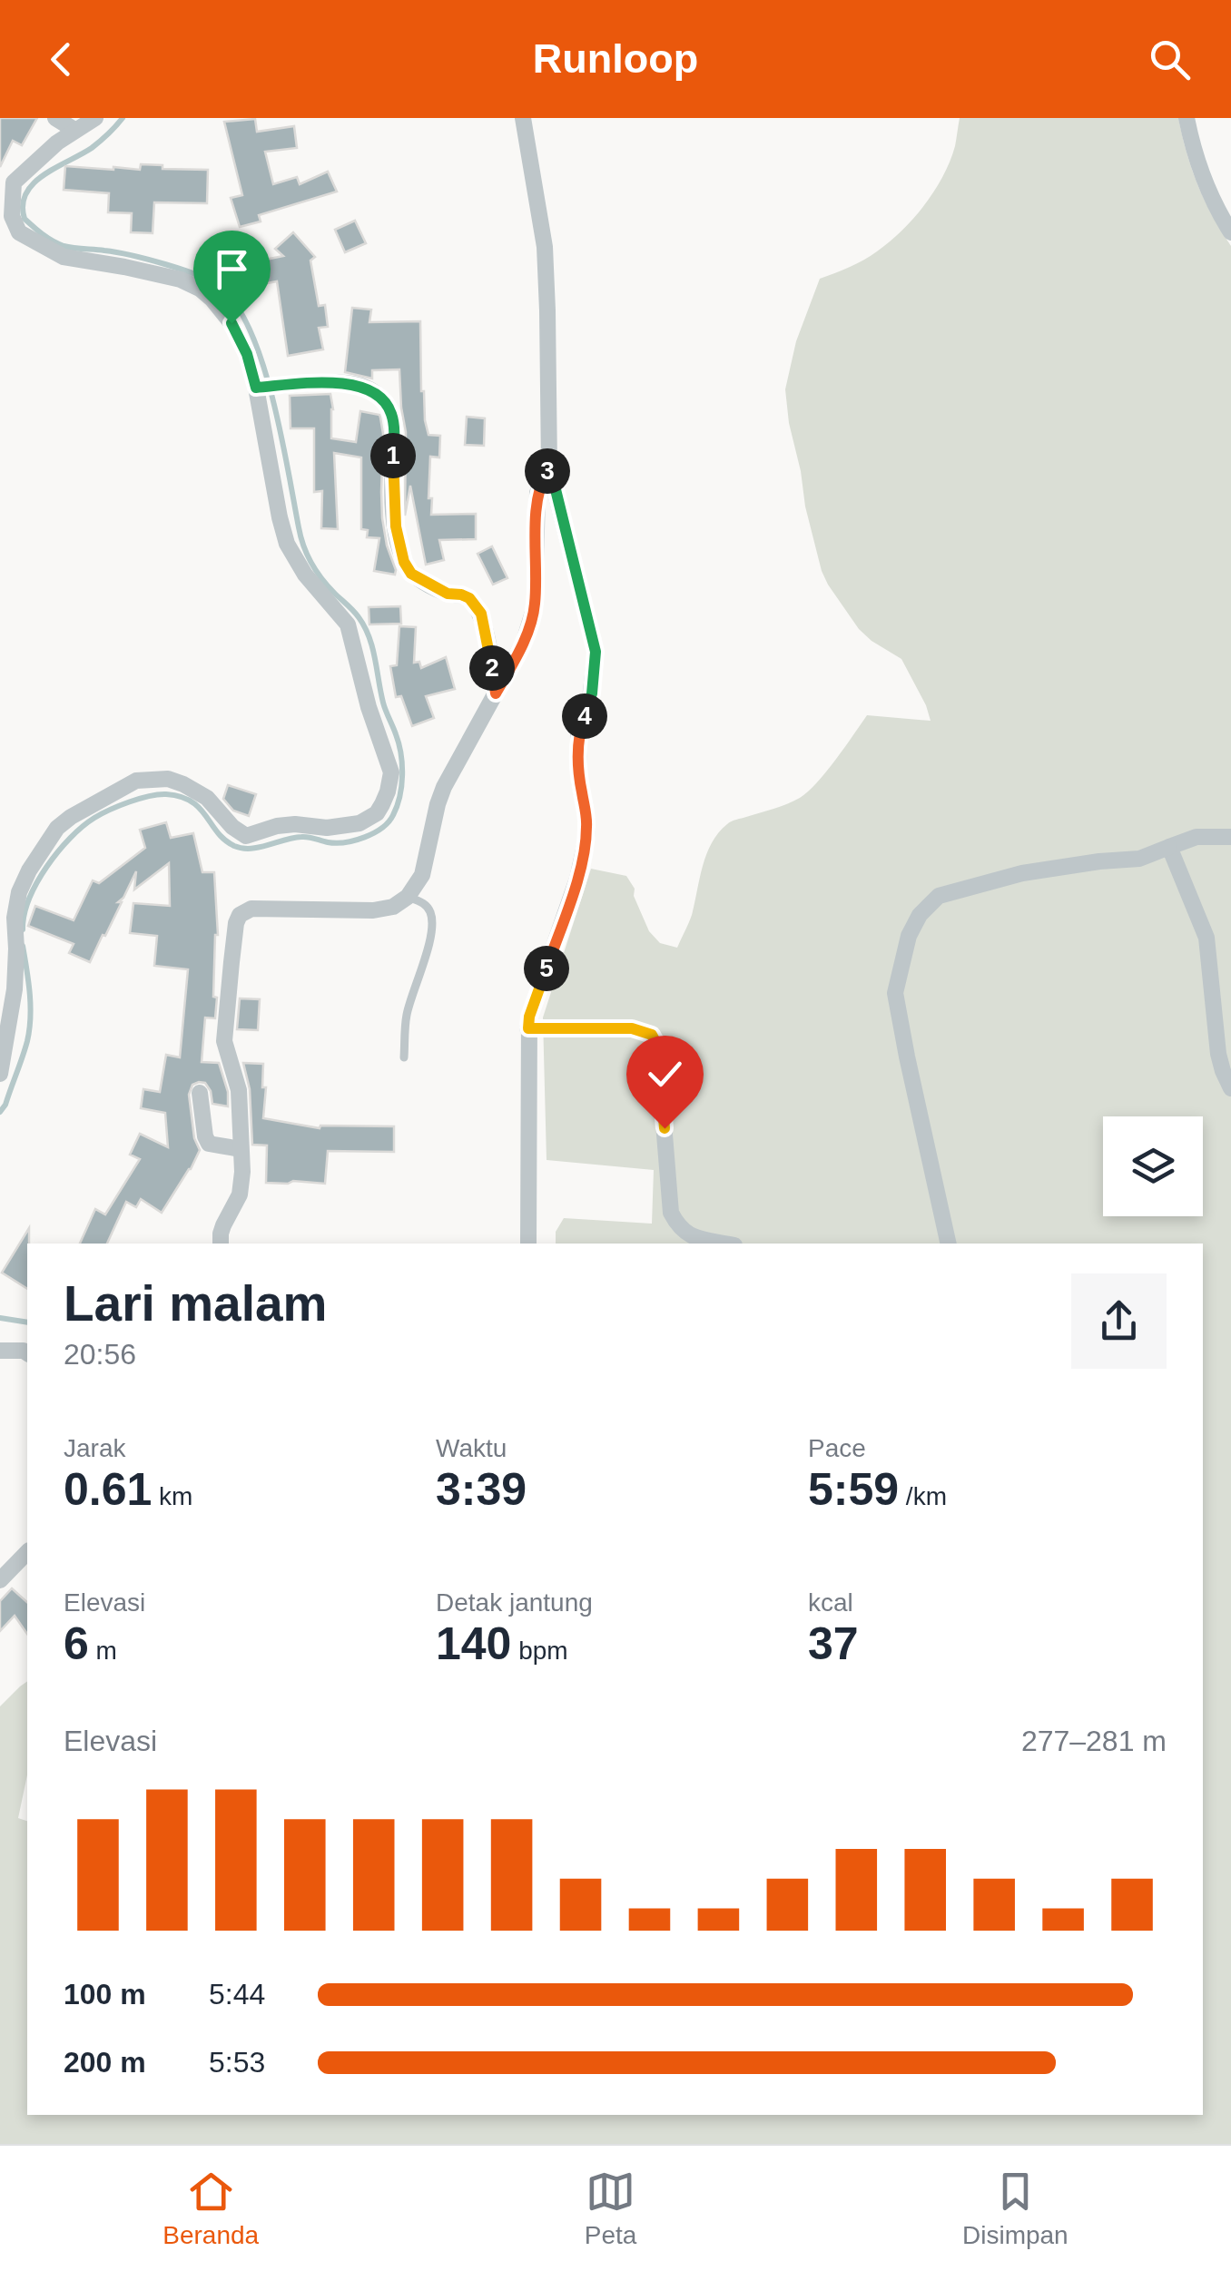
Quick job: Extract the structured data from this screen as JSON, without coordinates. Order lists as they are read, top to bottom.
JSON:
{
  "page": {
    "header": "Runloop",
    "pins": [
      "1",
      "3",
      "2",
      "4",
      "5"
    ],
    "heading": ["Lari malam", "20:56"],
    "stats": [
      ["Jarak", "0.61 km"],
      ["Waktu", "3:39"],
      ["Pace", "5:59 /km"],
      ["Elevasi", "6 m"],
      ["Detak jantung", "140 bpm"],
      ["kcal", "37"]
    ],
    "chart": ["Elevasi", "277–281 m"],
    "list": [
      {
        "name": "100 m",
        "note": "5:44"
      },
      {
        "name": "200 m",
        "note": "5:53"
      }
    ],
    "tabs": ["Beranda", "Peta", "Disimpan"]
  }
}
